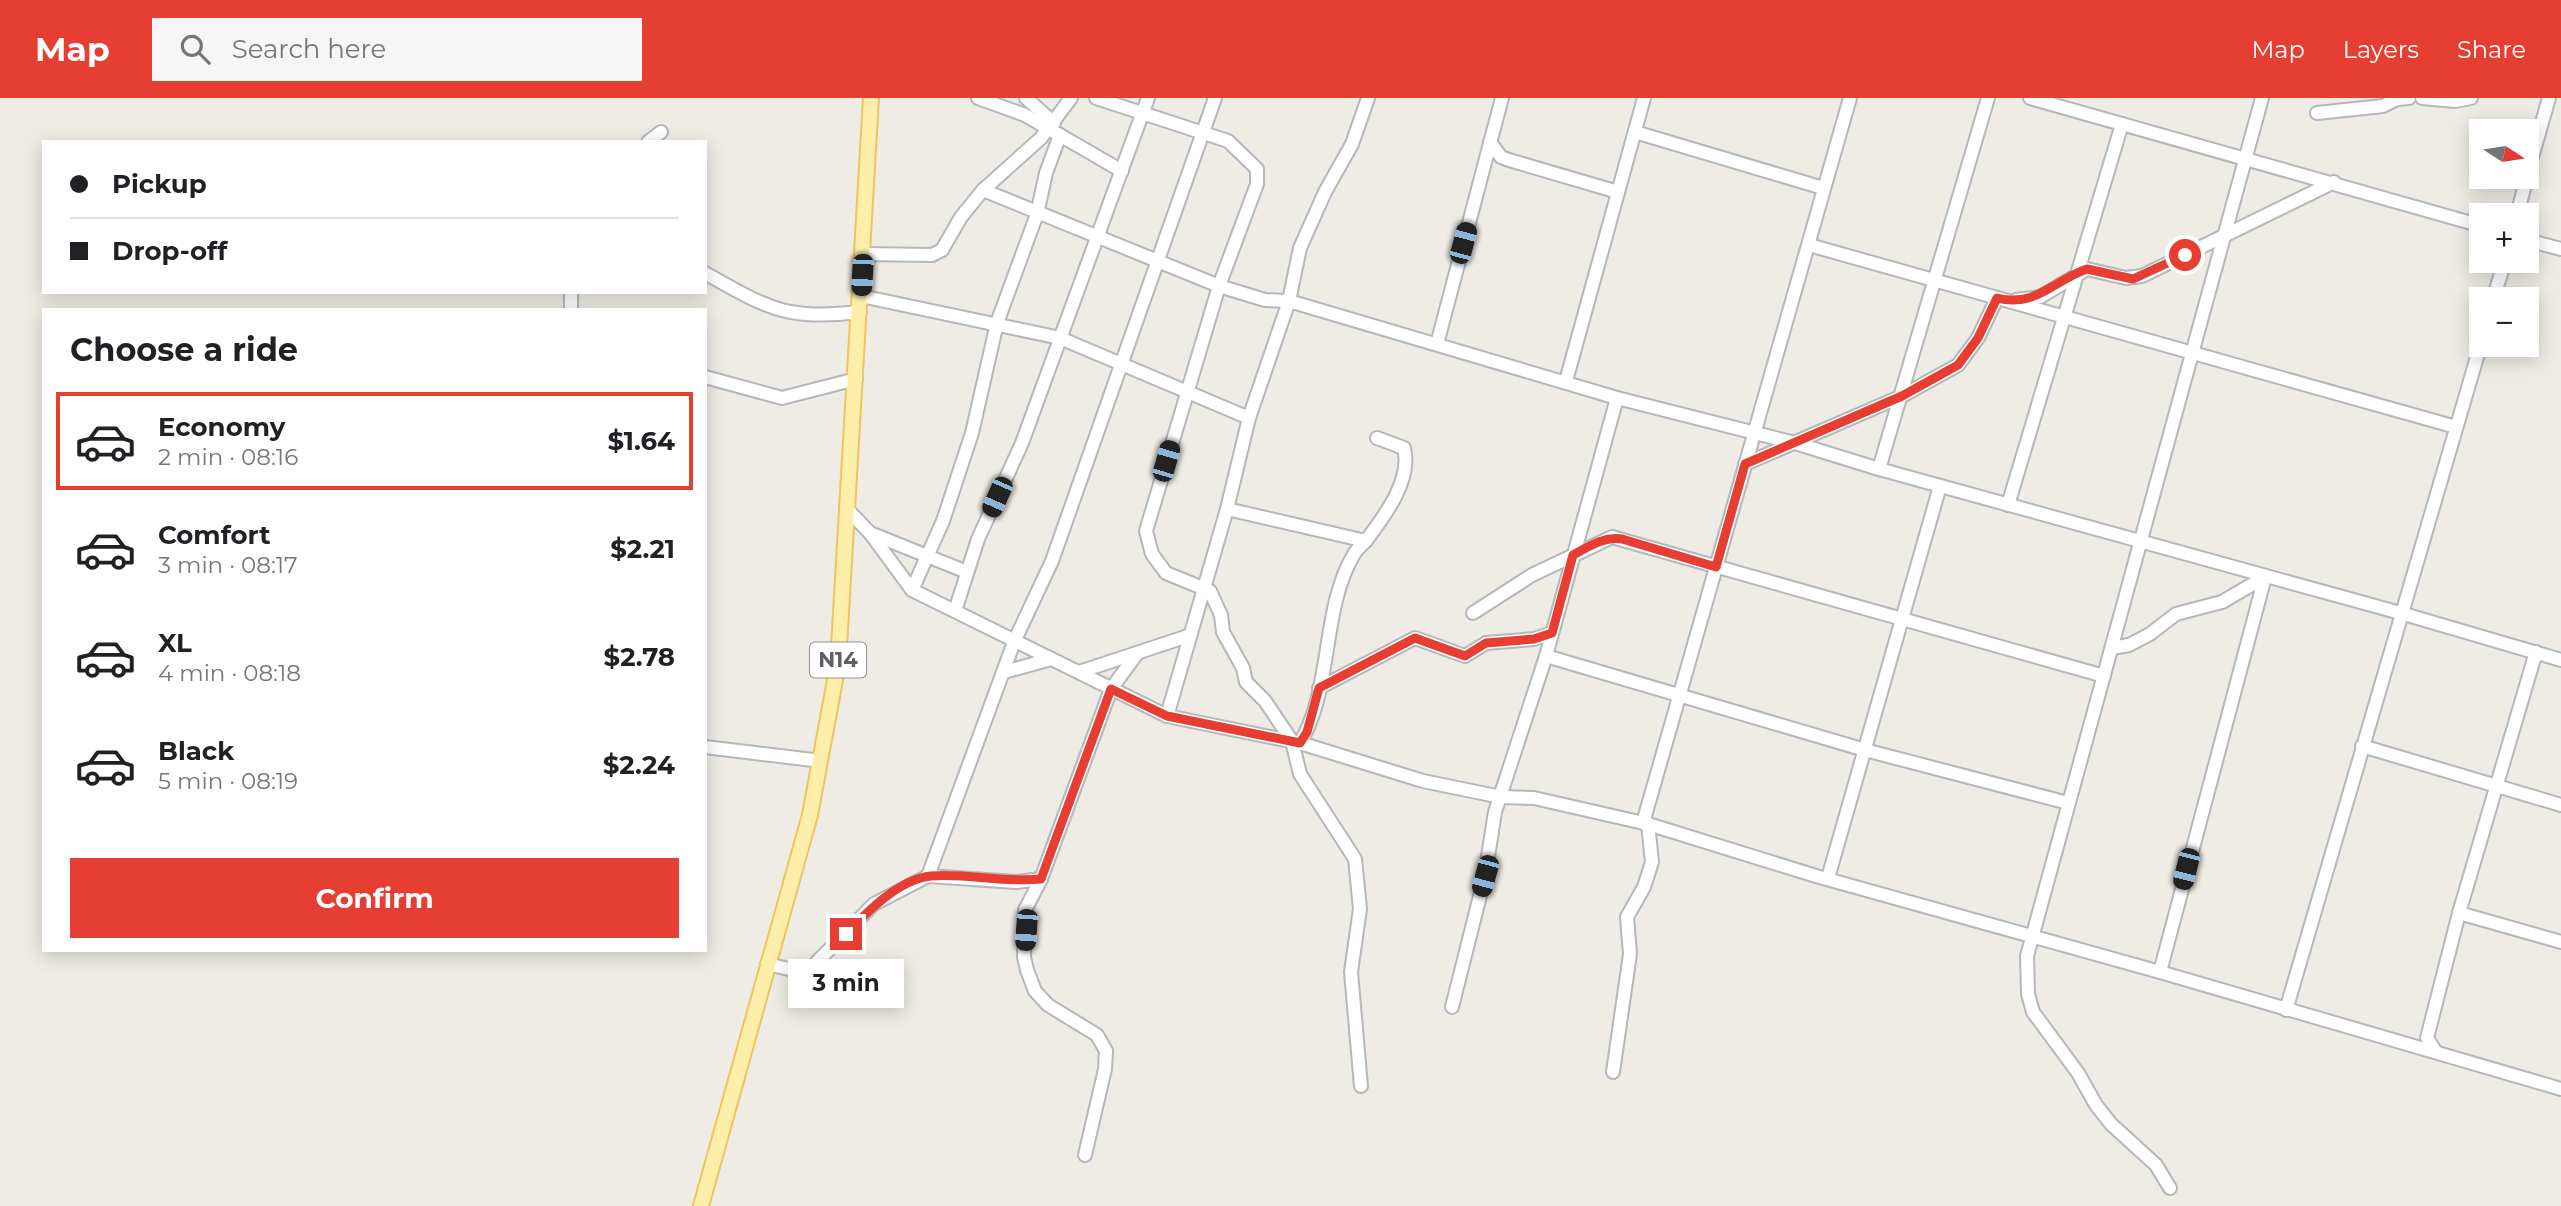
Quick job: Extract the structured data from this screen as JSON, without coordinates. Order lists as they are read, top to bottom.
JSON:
{
  "streets": {
    "main road": ["N14"]
  },
  "north": "right",
  "page": {
    "header": "Map",
    "search": "Search here",
    "nav": ["Map", "Layers", "Share"],
    "map_buttons": ["+", "−"],
    "banner": ["Pickup", "Drop-off"],
    "heading": "Choose a ride",
    "list": [
      {
        "name": "Economy",
        "note": "2 min · 08:16",
        "value": "$1.64"
      },
      {
        "name": "Comfort",
        "note": "3 min · 08:17",
        "value": "$2.21"
      },
      {
        "name": "XL",
        "note": "4 min · 08:18",
        "value": "$2.78"
      },
      {
        "name": "Black",
        "note": "5 min · 08:19",
        "value": "$2.24"
      }
    ],
    "buttons": "Confirm",
    "bubble": "3 min"
  }
}
